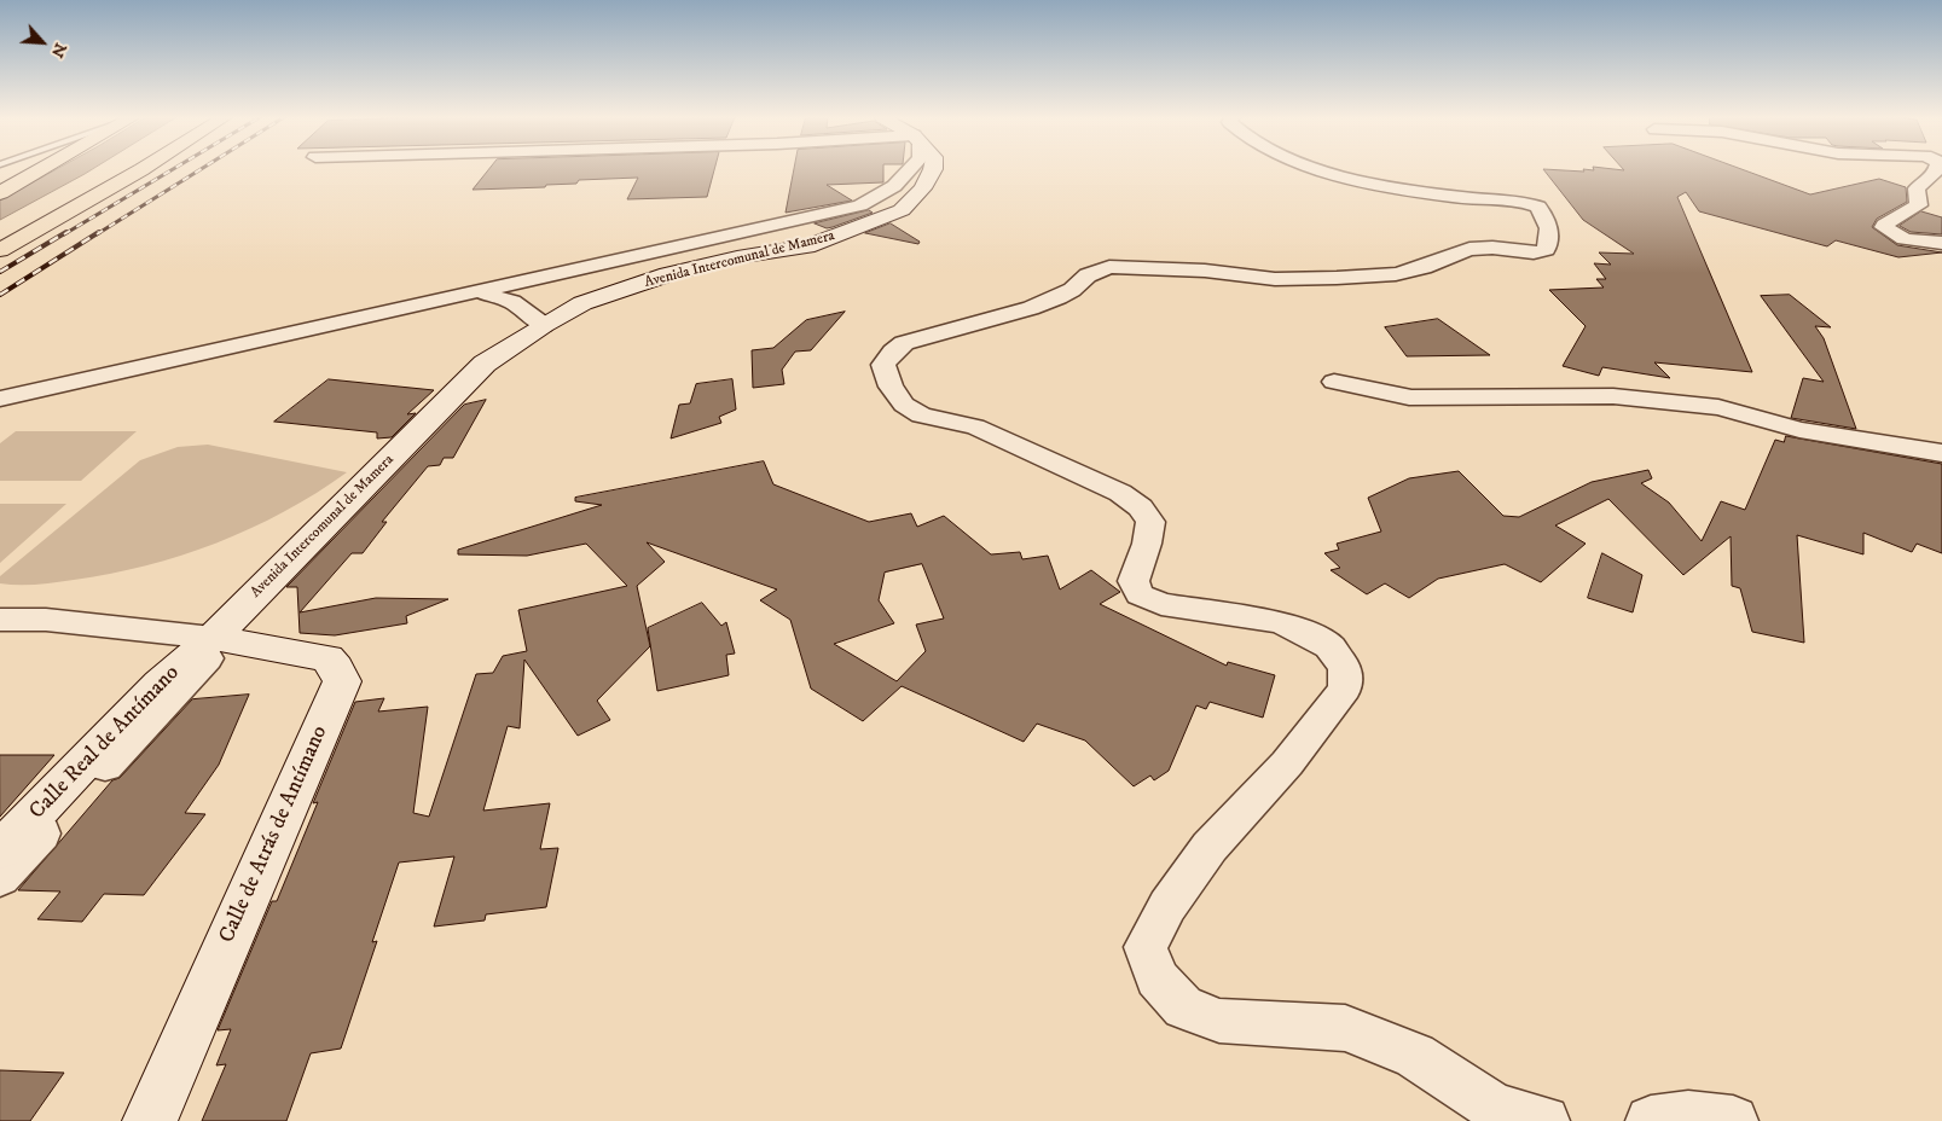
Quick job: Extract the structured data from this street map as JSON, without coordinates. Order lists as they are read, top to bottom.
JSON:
{
  "streets": {
    "street": ["Avenida Intercomunal de Mamera", "Calle Real de Antímano", "Calle de Atrás de Antímano"]
  },
  "crossings": [
    ["Avenida Intercomunal de Mamera", "Calle Real de Antímano"],
    ["Avenida Intercomunal de Mamera", "Calle de Atrás de Antímano"],
    ["Calle Real de Antímano", "Calle de Atrás de Antímano"]
  ],
  "north": "bottom right"
}
